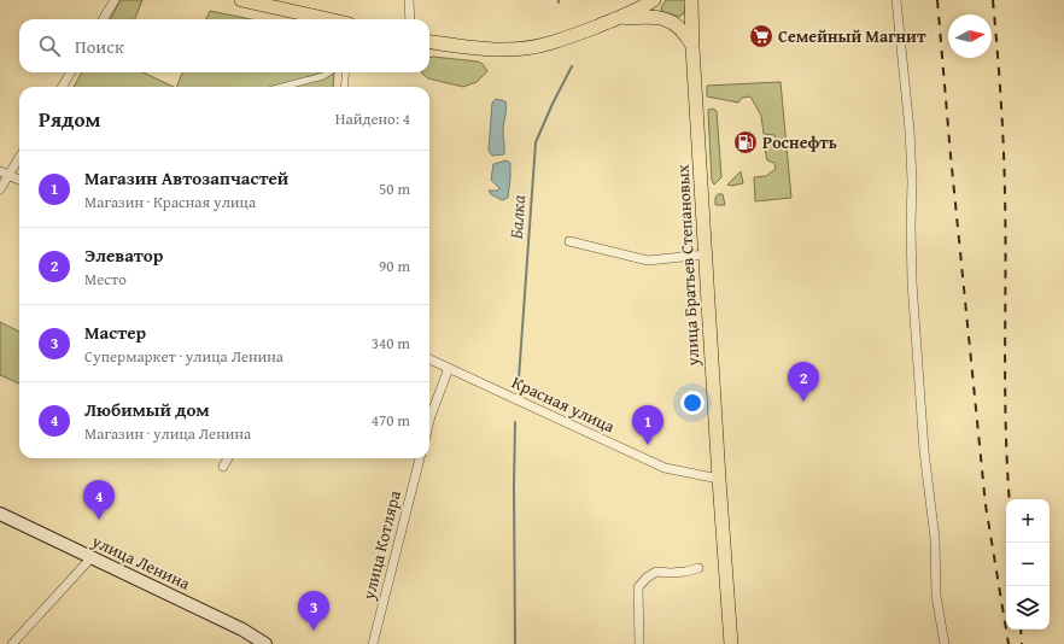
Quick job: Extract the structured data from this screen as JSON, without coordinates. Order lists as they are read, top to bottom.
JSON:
{
  "streets": {
    "main road": ["улица Братьев Степановых", "улица Ленина"],
    "street": ["Красная улица", "улица Котляра"]
  },
  "crossings": [
    ["улица Братьев Степановых", "Красная улица"]
  ],
  "water": ["Балка"],
  "places": {
    "supermarket": ["Семейный Магнит"],
    "fuel station": ["Роснефть"]
  },
  "north": "right",
  "page": {
    "search": "Поиск",
    "heading": ["Рядом", "Найдено: 4"],
    "list": [
      {
        "mark": "1",
        "name": "Магазин Автозапчастей",
        "note": "Магазин · Красная улица",
        "value": "50 m"
      },
      {
        "mark": "2",
        "name": "Элеватор",
        "note": "Место",
        "value": "90 m"
      },
      {
        "mark": "3",
        "name": "Мастер",
        "note": "Супермаркет · улица Ленина",
        "value": "340 m"
      },
      {
        "mark": "4",
        "name": "Любимый дом",
        "note": "Магазин · улица Ленина",
        "value": "470 m"
      }
    ],
    "pins": [
      "2",
      "1",
      "4",
      "3"
    ],
    "map_buttons": ["+", "−"]
  }
}
